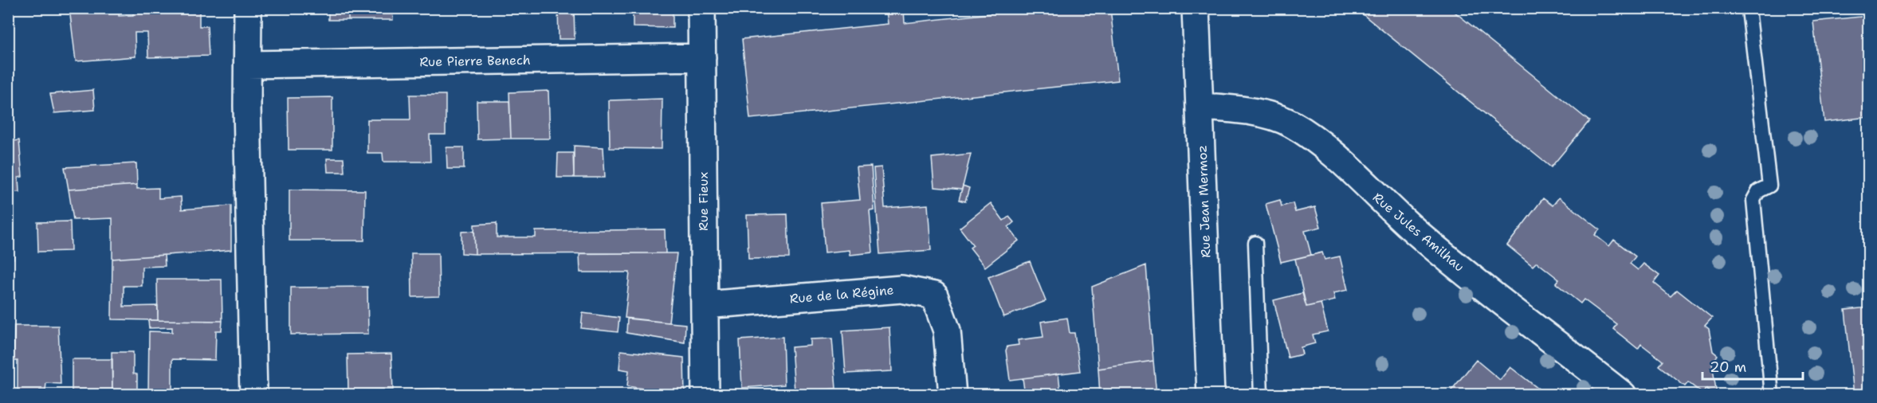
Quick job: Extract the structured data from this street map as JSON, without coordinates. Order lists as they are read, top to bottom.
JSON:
{
  "streets": {
    "street": [
      "Rue Pierre Benech",
      "Rue Fieux",
      "Rue Jean Mermoz",
      "Rue Jules Amilhau",
      "Rue de la Régine"
    ]
  },
  "crossings": [
    ["Rue Pierre Benech", "Rue Fieux"],
    ["Rue Fieux", "Rue de la Régine"],
    ["Rue Jean Mermoz", "Rue Jules Amilhau"]
  ],
  "scale_bar": "20 m"
}
